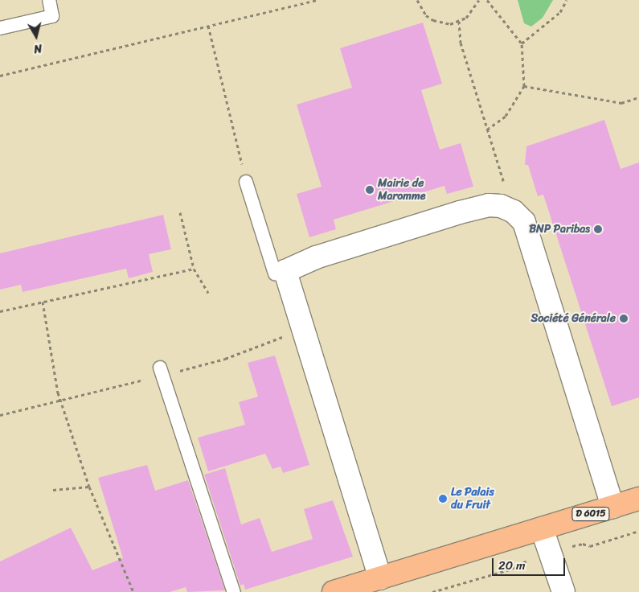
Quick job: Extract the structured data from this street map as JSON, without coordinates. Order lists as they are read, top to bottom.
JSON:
{
  "streets": {
    "main road": ["D 6015"]
  },
  "places": [
    "Mairie de Maromme",
    "BNP Paribas",
    "Société Générale",
    "Le Palais du Fruit"
  ],
  "scale_bar": "20 m",
  "north": "bottom"
}
